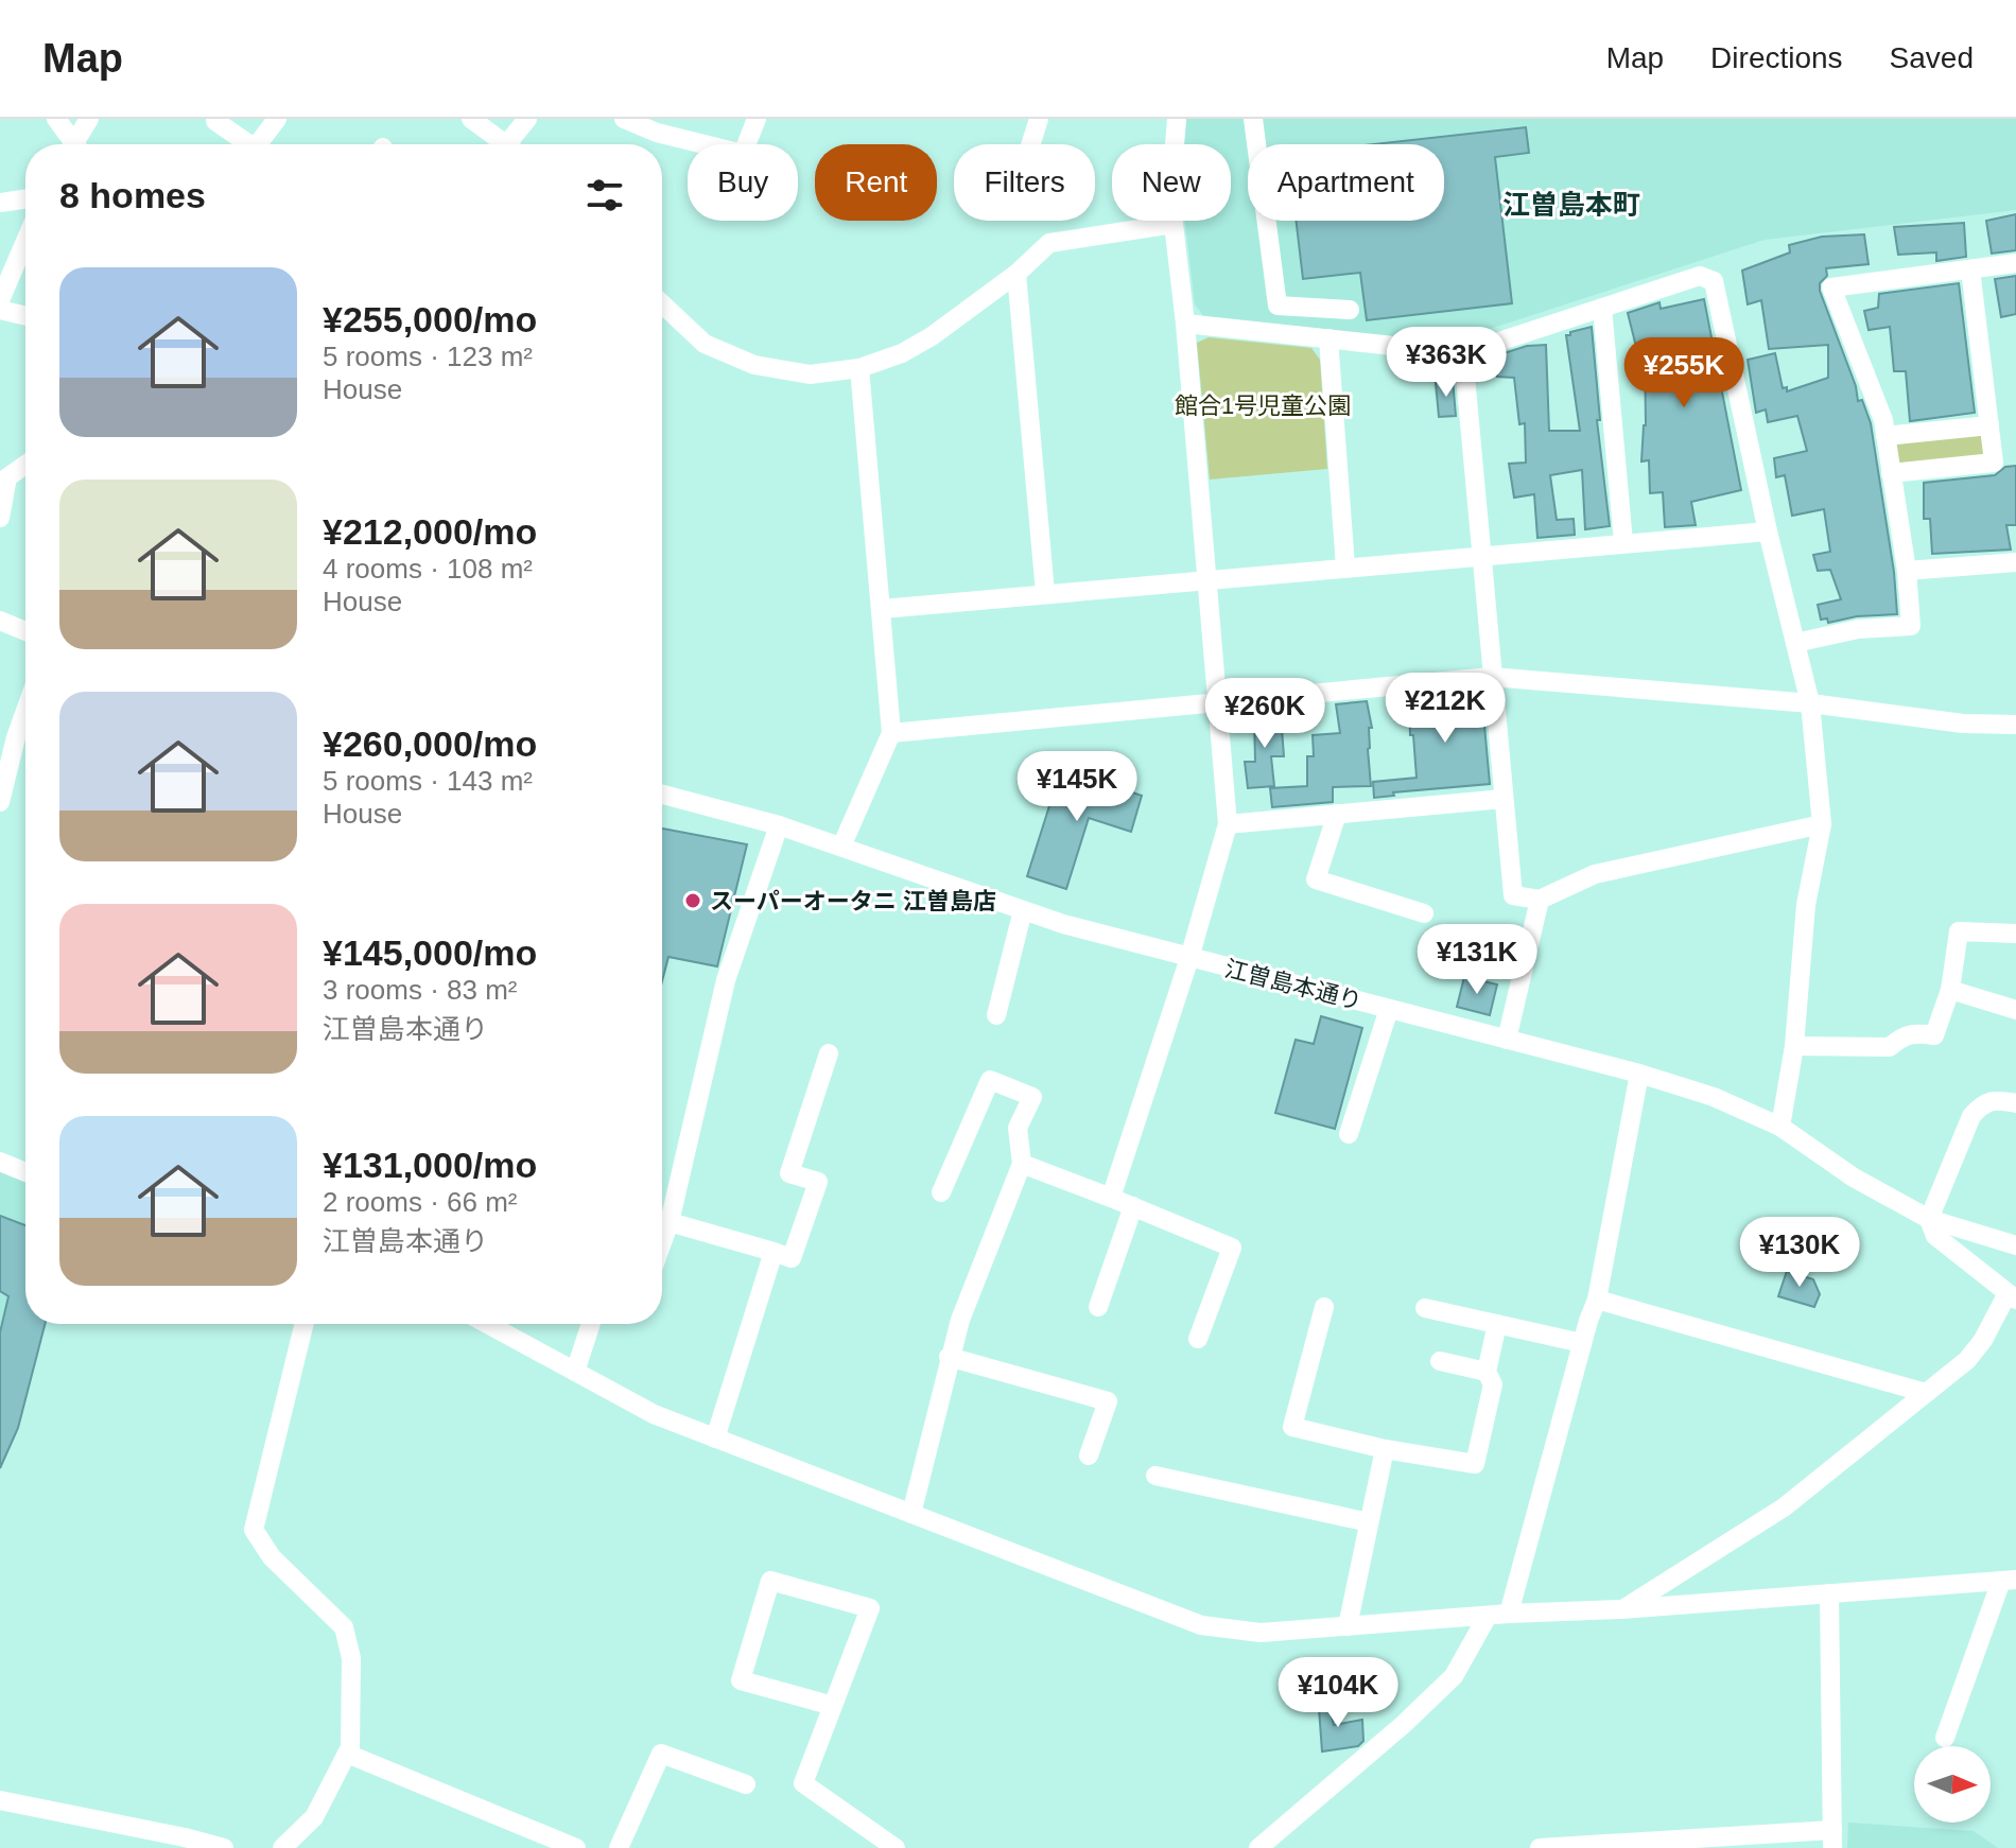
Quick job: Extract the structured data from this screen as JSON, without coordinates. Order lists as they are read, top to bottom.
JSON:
{
  "streets": {
    "street": ["江曽島本通り"]
  },
  "districts": ["江曽島本町"],
  "parks": ["館合1号児童公園"],
  "places": ["スーパーオータニ 江曽島店"],
  "north": "right",
  "page": {
    "header": "Map",
    "nav": ["Map", "Directions", "Saved"],
    "chip": [
      "Buy",
      "Rent",
      "Filters",
      "New",
      "Apartment"
    ],
    "heading": "8 homes",
    "list": [
      {
        "name": "¥255,000/mo",
        "note": "5 rooms · 123 m² · House"
      },
      {
        "name": "¥212,000/mo",
        "note": "4 rooms · 108 m² · House"
      },
      {
        "name": "¥260,000/mo",
        "note": "5 rooms · 143 m² · House"
      },
      {
        "name": "¥145,000/mo",
        "note": "3 rooms · 83 m² · 江曽島本通り"
      },
      {
        "name": "¥131,000/mo",
        "note": "2 rooms · 66 m² · 江曽島本通り"
      }
    ],
    "price": [
      "¥363K",
      "¥255K",
      "¥212K",
      "¥260K",
      "¥145K",
      "¥131K",
      "¥130K",
      "¥104K"
    ]
  }
}
